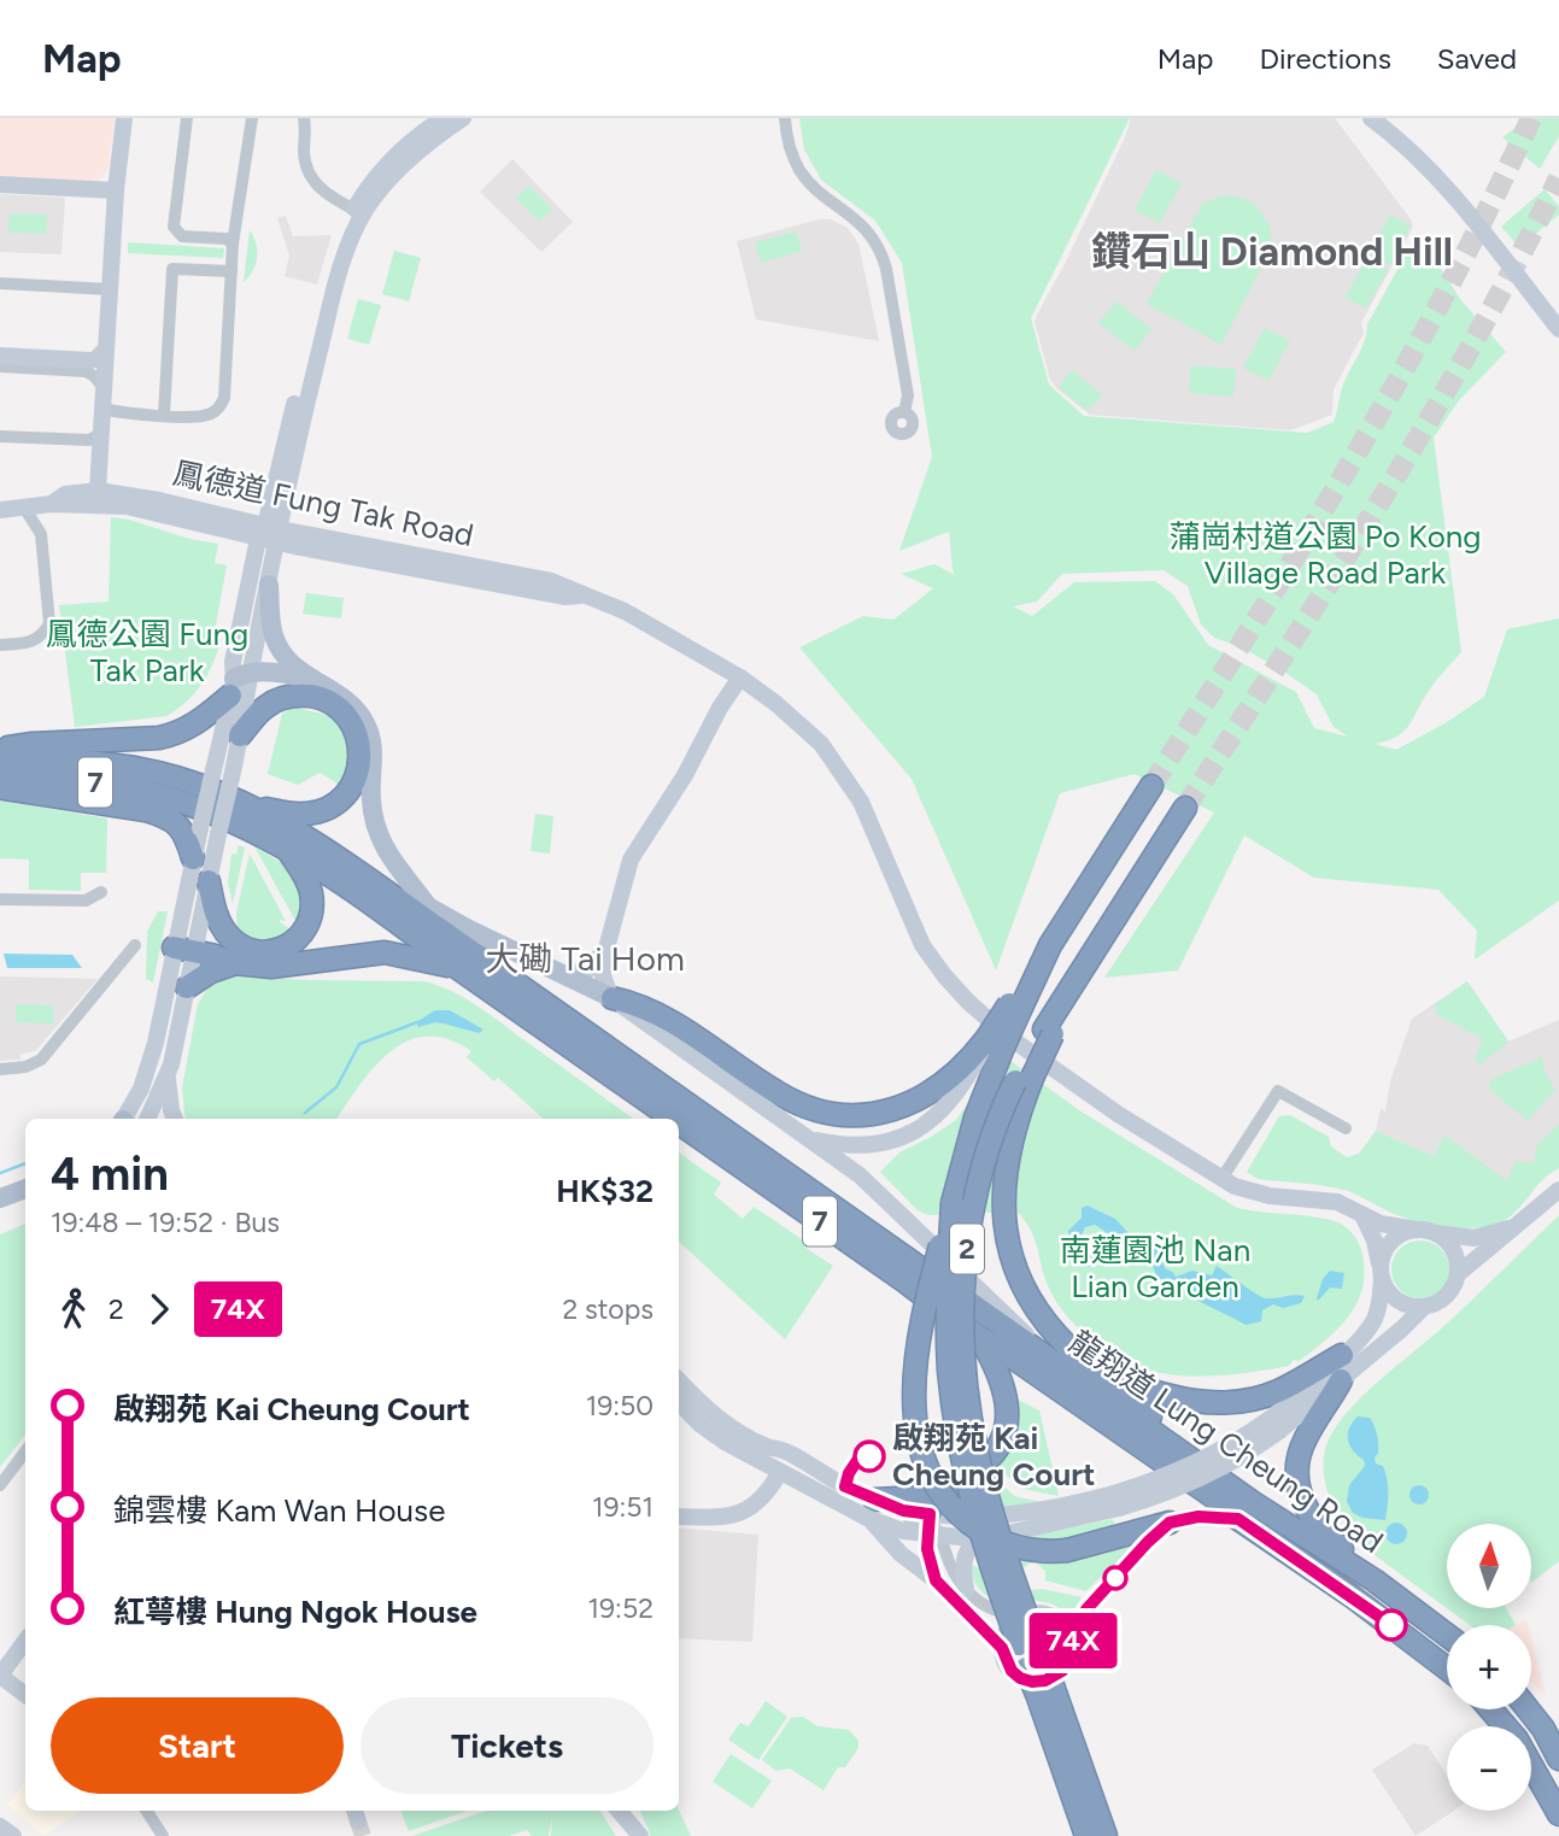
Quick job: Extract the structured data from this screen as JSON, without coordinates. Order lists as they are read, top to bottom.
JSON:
{
  "streets": {
    "highway": ["7", "2", "龍翔道 Lung Cheung Road"],
    "main road": ["鳳德道 Fung Tak Road"]
  },
  "districts": ["鑽石山 Diamond Hill", "大磡 Tai Hom"],
  "parks": ["蒲崗村道公園 Po Kong Village Road Park", "鳳德公園 Fung Tak Park", "南蓮園池 Nan Lian Garden"],
  "places": ["啟翔苑 Kai Cheung Court"],
  "lines": ["bus line 74X"],
  "north": "top",
  "page": {
    "header": "Map",
    "nav": ["Map", "Directions", "Saved"],
    "on_map": "74X",
    "heading": ["4 min", "19:48 – 19:52 · Bus", "HK$32"],
    "legs": ["2", "74X", "2 stops"],
    "list": [
      {
        "name": "啟翔苑 Kai Cheung Court",
        "value": "19:50"
      },
      {
        "name": "錦雲樓 Kam Wan House",
        "value": "19:51"
      },
      {
        "name": "紅萼樓 Hung Ngok House",
        "value": "19:52"
      }
    ],
    "map_buttons": ["+", "−"],
    "buttons": ["Start", "Tickets"]
  }
}
